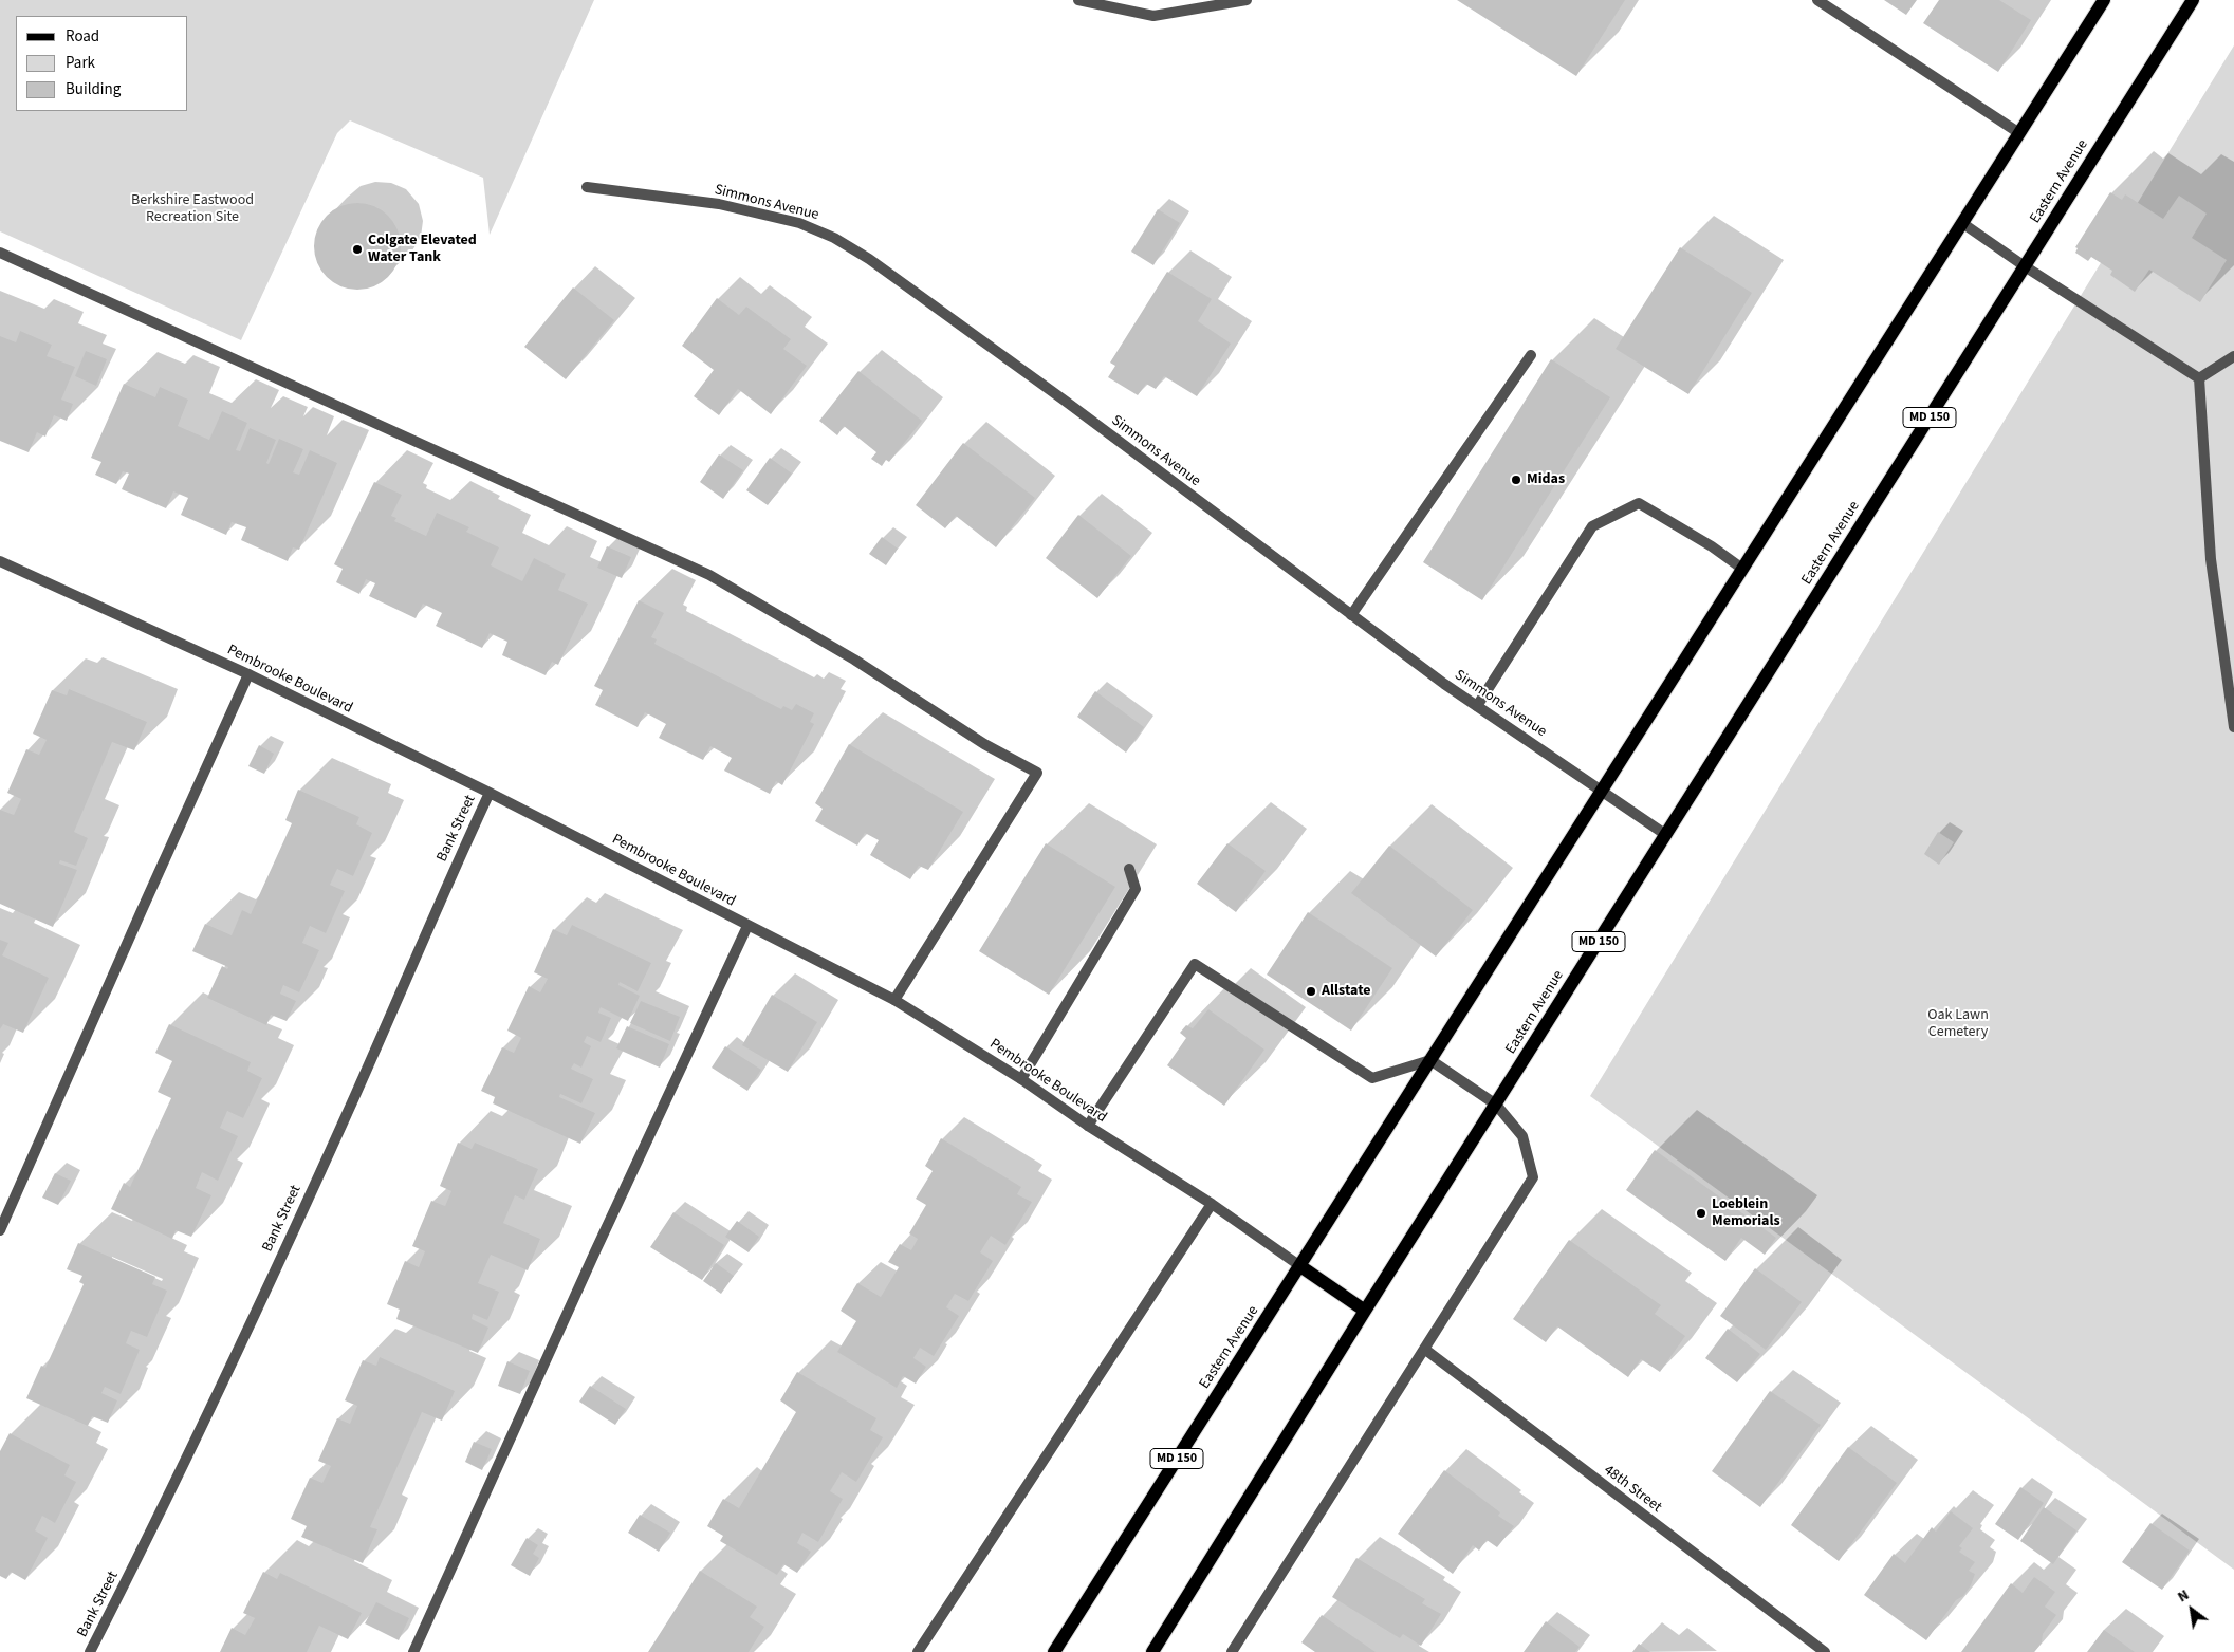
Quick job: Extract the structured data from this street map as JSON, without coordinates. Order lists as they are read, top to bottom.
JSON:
{
  "streets": {
    "main road": ["Eastern Avenue", "MD 150"],
    "street": [
      "Simmons Avenue",
      "Pembrooke Boulevard",
      "Bank Street",
      "48th Street"
    ]
  },
  "crossings": [
    ["Eastern Avenue", "Simmons Avenue"],
    ["Eastern Avenue", "Pembrooke Boulevard"],
    ["Pembrooke Boulevard", "Bank Street"]
  ],
  "parks": ["Berkshire Eastwood Recreation Site", "Oak Lawn Cemetery"],
  "places": [
    "Colgate Elevated Water Tank",
    "Midas",
    "Allstate",
    "Loeblein Memorials"
  ],
  "legend": ["Road", "Park", "Building"],
  "north": "top left"
}
